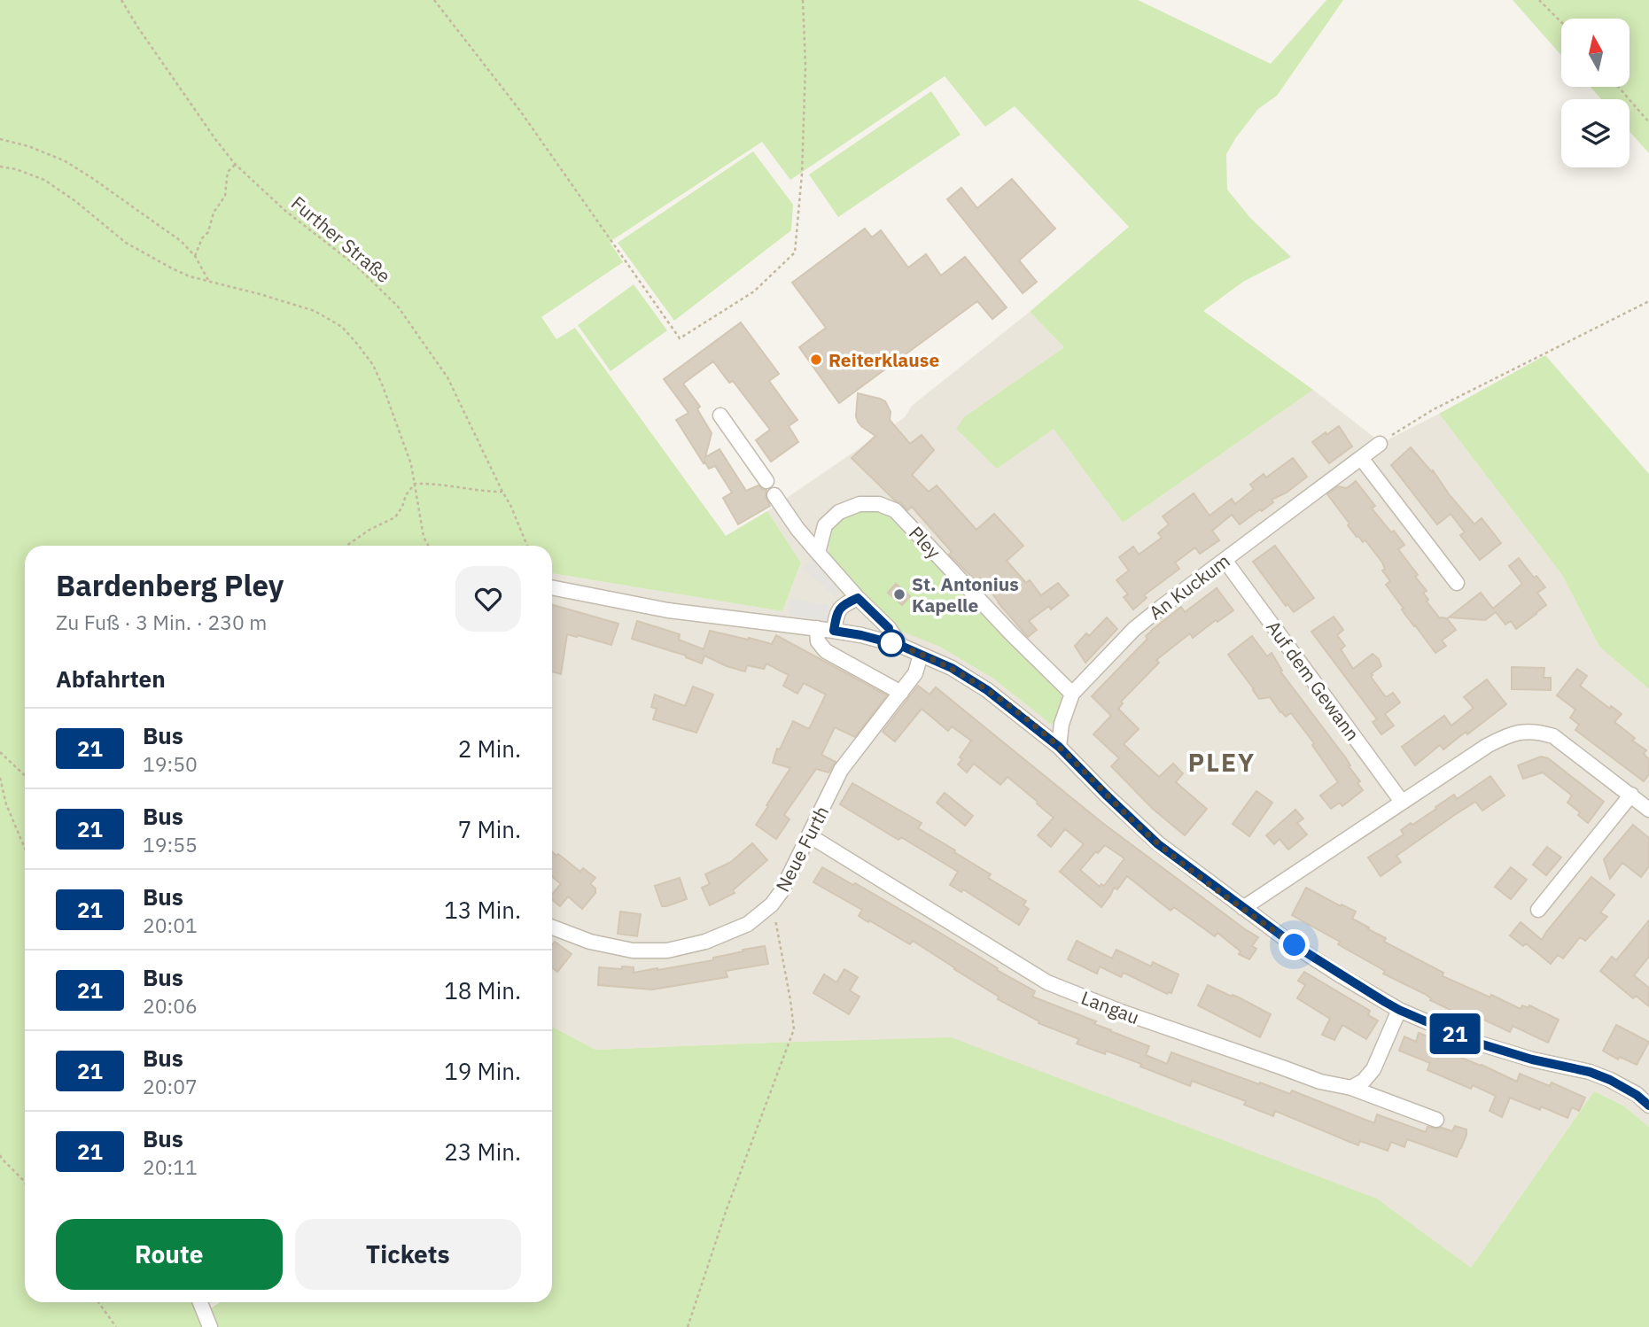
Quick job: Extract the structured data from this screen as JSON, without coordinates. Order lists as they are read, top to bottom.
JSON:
{
  "streets": {
    "street": [
      "Pley",
      "An Kuckum",
      "Auf dem Gewann",
      "Neue Furth",
      "Langau"
    ],
    "path": ["Further Straße"]
  },
  "crossings": [
    ["Pley", "An Kuckum"],
    ["An Kuckum", "Auf dem Gewann"],
    ["Neue Furth", "Langau"]
  ],
  "districts": ["PLEY"],
  "places": ["Reiterklause", "St. Antonius Kapelle"],
  "lines": ["bus line 21"],
  "north": "top",
  "page": {
    "on_map": "21",
    "heading": [
      ["Bardenberg Pley", "Zu Fuß · 3 Min. · 230 m"],
      "Abfahrten"
    ],
    "list": [
      {
        "mark": "21",
        "name": "Bus",
        "note": "19:50",
        "value": "2 Min."
      },
      {
        "mark": "21",
        "name": "Bus",
        "note": "19:55",
        "value": "7 Min."
      },
      {
        "mark": "21",
        "name": "Bus",
        "note": "20:01",
        "value": "13 Min."
      },
      {
        "mark": "21",
        "name": "Bus",
        "note": "20:06",
        "value": "18 Min."
      },
      {
        "mark": "21",
        "name": "Bus",
        "note": "20:07",
        "value": "19 Min."
      },
      {
        "mark": "21",
        "name": "Bus",
        "note": "20:11",
        "value": "23 Min."
      }
    ],
    "buttons": ["Route", "Tickets"]
  }
}
